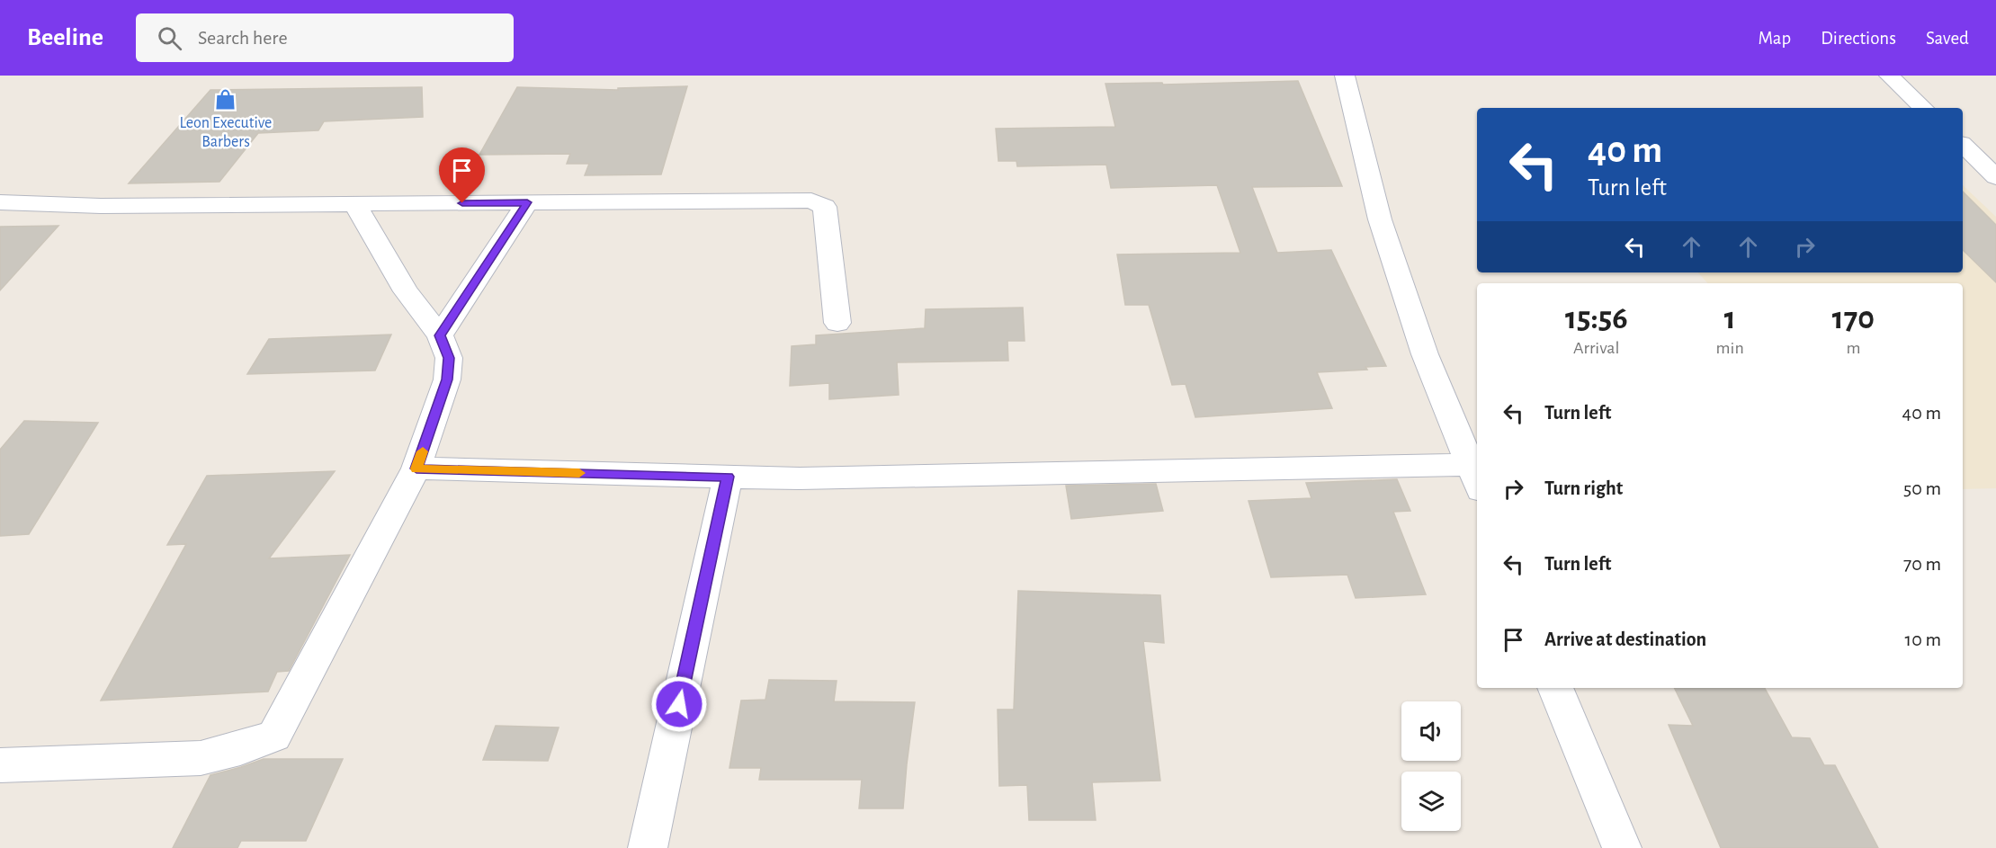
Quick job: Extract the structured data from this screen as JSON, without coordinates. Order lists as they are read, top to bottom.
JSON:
{
  "places": {
    "shop": ["Leon Executive Barbers"]
  },
  "page": {
    "header": "Beeline",
    "search": "Search here",
    "nav": ["Map", "Directions", "Saved"],
    "turn": ["40 m", "Turn left"],
    "eta": [
      "15:56",
      "Arrival",
      "1",
      "min",
      "170",
      "m"
    ],
    "list": [
      {
        "name": "Turn left",
        "value": "40 m"
      },
      {
        "name": "Turn right",
        "value": "50 m"
      },
      {
        "name": "Turn left",
        "value": "70 m"
      },
      {
        "name": "Arrive at destination",
        "value": "10 m"
      }
    ]
  }
}
